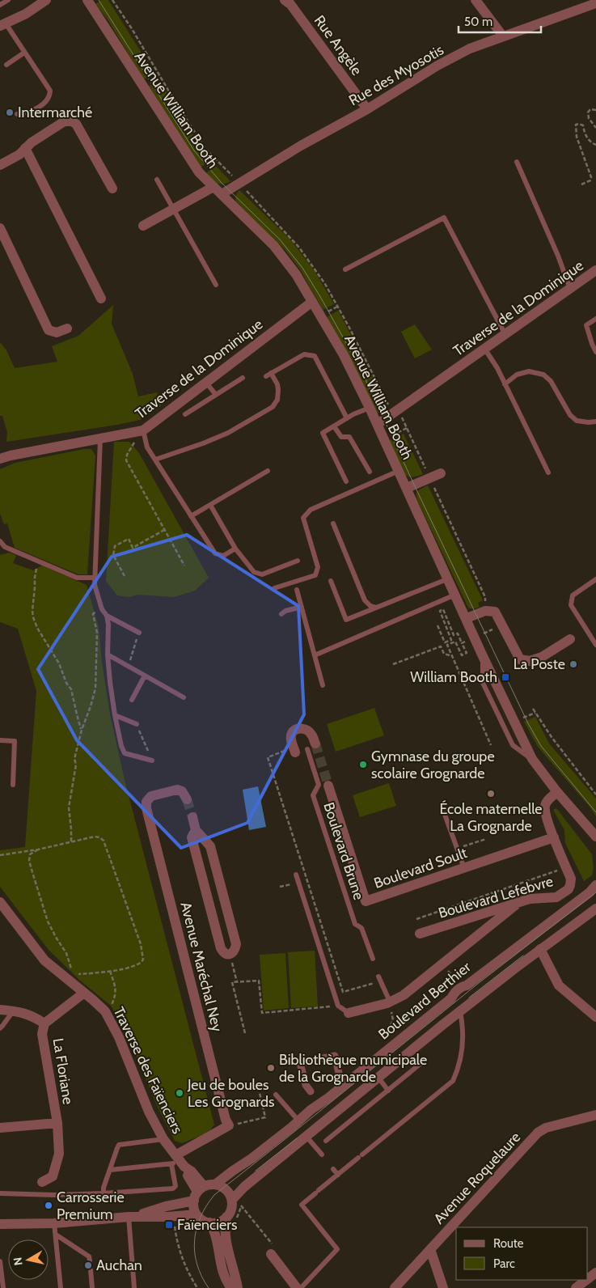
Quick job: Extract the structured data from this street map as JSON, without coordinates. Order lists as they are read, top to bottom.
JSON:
{
  "streets": {
    "street": [
      "Rue Angèle",
      "Rue des Myosotis",
      "Avenue William Booth",
      "Traverse de la Dominique",
      "Boulevard Soult",
      "Boulevard Lefebvre",
      "Avenue Maréchal Ney",
      "Boulevard Berthier",
      "Traverse des Faïenciers",
      "La Floriane",
      "Avenue Roquelaure"
    ],
    "lane": ["Boulevard Brune"]
  },
  "crossings": [
    ["Rue Angèle", "Rue des Myosotis"],
    ["Rue des Myosotis", "Avenue William Booth"],
    ["Avenue William Booth", "Traverse de la Dominique"],
    ["Avenue William Booth", "Boulevard Lefebvre"],
    ["Boulevard Soult", "Boulevard Lefebvre"],
    ["Avenue Maréchal Ney", "Traverse des Faïenciers"],
    ["Boulevard Berthier", "Traverse des Faïenciers"],
    ["Traverse des Faïenciers", "La Floriane"]
  ],
  "places": {
    "other": [
      "Intermarché",
      "La Poste",
      "Gymnase du groupe scolaire Grognarde",
      "École maternelle La Grognarde",
      "Bibliothèque municipale de la Grognarde",
      "Jeu de boules Les Grognards",
      "Carrosserie Premium",
      "Auchan"
    ],
    "transit": ["William Booth", "Faïenciers"]
  },
  "legend": ["Route", "Parc"],
  "scale_bar": "50 m",
  "north": "left"
}
